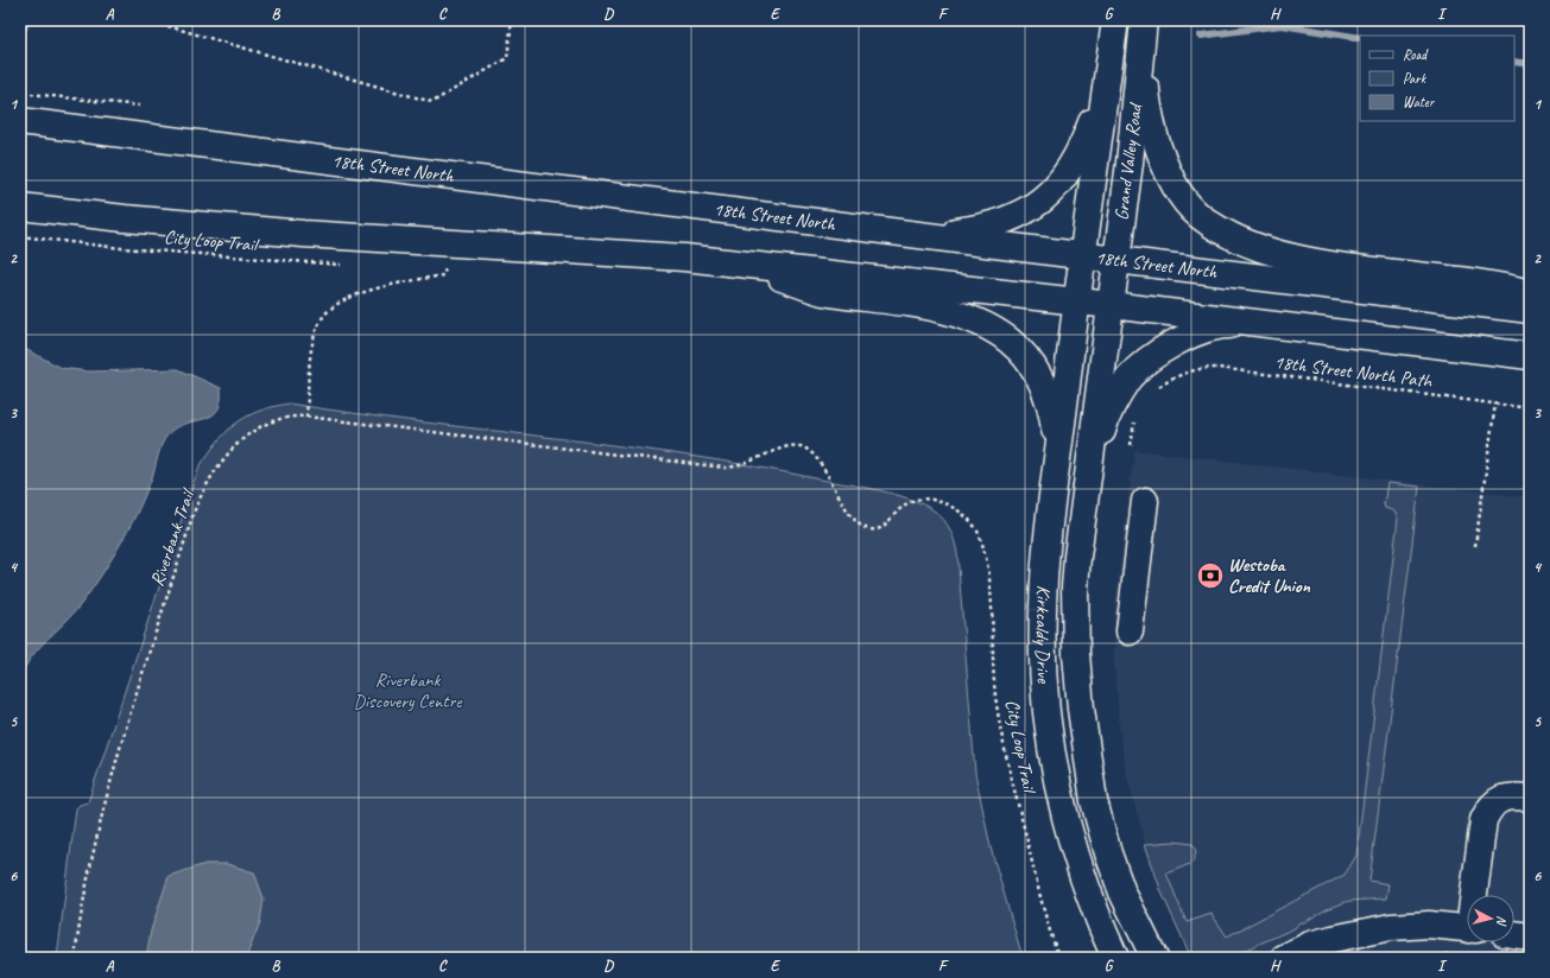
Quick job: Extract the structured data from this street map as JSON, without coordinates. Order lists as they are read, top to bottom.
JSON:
{
  "streets": {
    "main road": ["Grand Valley Road", "18th Street North", "Kirkcaldy Drive"],
    "path": ["City Loop Trail", "18th Street North Path", "Riverbank Trail"]
  },
  "crossings": [
    ["Grand Valley Road", "18th Street North"],
    ["Grand Valley Road", "Kirkcaldy Drive"],
    ["City Loop Trail", "Riverbank Trail"]
  ],
  "parks": ["Riverbank Discovery Centre"],
  "places": {
    "bank": ["Westoba Credit Union"]
  },
  "legend": ["Road", "Park", "Water"],
  "north": "right",
  "grid": {
    "columns": [
      "A",
      "B",
      "C",
      "D",
      "E",
      "F",
      "G",
      "H",
      "I"
    ],
    "rows": [
      "1",
      "2",
      "3",
      "4",
      "5",
      "6"
    ]
  }
}
